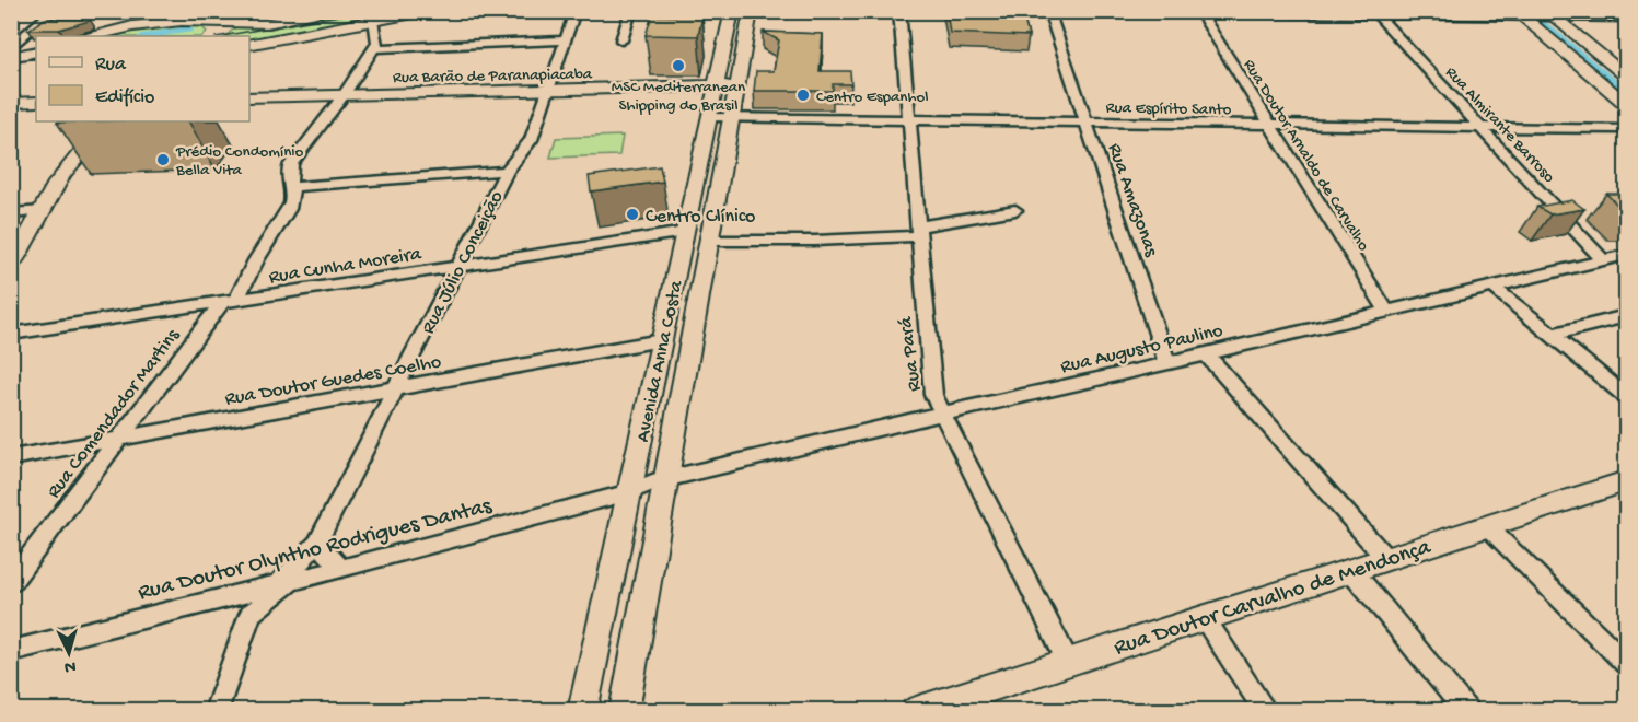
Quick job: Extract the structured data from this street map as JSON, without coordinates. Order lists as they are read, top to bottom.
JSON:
{
  "streets": {
    "main road": ["Rua Barão de Paranapiacaba", "Avenida Anna Costa", "Rua Doutor Carvalho de Mendonça"],
    "street": [
      "Rua Espírito Santo",
      "Rua Almirante Barroso",
      "Rua Doutor Arnaldo de Carvalho",
      "Rua Amazonas",
      "Rua Júlio Conceição",
      "Rua Cunha Moreira",
      "Rua Augusto Paulino",
      "Rua Pará",
      "Rua Doutor Guedes Coelho",
      "Rua Comendador Martins",
      "Rua Doutor Olyntho Rodrigues Dantas"
    ]
  },
  "crossings": [
    ["Rua Barão de Paranapiacaba", "Rua Júlio Conceição"],
    ["Rua Barão de Paranapiacaba", "Avenida Anna Costa"],
    ["Rua Barão de Paranapiacaba", "Rua Comendador Martins"],
    ["Rua Espírito Santo", "Rua Almirante Barroso"],
    ["Rua Espírito Santo", "Rua Doutor Arnaldo de Carvalho"],
    ["Rua Espírito Santo", "Rua Amazonas"],
    ["Rua Espírito Santo", "Rua Pará"],
    ["Rua Espírito Santo", "Avenida Anna Costa"],
    ["Rua Almirante Barroso", "Rua Augusto Paulino"],
    ["Rua Doutor Arnaldo de Carvalho", "Rua Augusto Paulino"],
    ["Rua Amazonas", "Rua Augusto Paulino"],
    ["Rua Júlio Conceição", "Rua Cunha Moreira"],
    ["Rua Júlio Conceição", "Rua Doutor Guedes Coelho"],
    ["Rua Júlio Conceição", "Rua Doutor Olyntho Rodrigues Dantas"],
    ["Rua Cunha Moreira", "Avenida Anna Costa"],
    ["Rua Cunha Moreira", "Rua Comendador Martins"],
    ["Rua Augusto Paulino", "Rua Pará"],
    ["Rua Augusto Paulino", "Avenida Anna Costa"],
    ["Rua Augusto Paulino", "Rua Doutor Olyntho Rodrigues Dantas"],
    ["Rua Pará", "Rua Doutor Carvalho de Mendonça"],
    ["Avenida Anna Costa", "Rua Doutor Guedes Coelho"],
    ["Avenida Anna Costa", "Rua Doutor Olyntho Rodrigues Dantas"],
    ["Rua Doutor Guedes Coelho", "Rua Comendador Martins"]
  ],
  "places": [
    "MSC Mediterranean Shipping do Brasil",
    "Centro Espanhol",
    "Prédio Condomínio Bella Vita",
    "Centro Clínico"
  ],
  "legend": ["Rua", "Edifício"],
  "north": "bottom"
}
